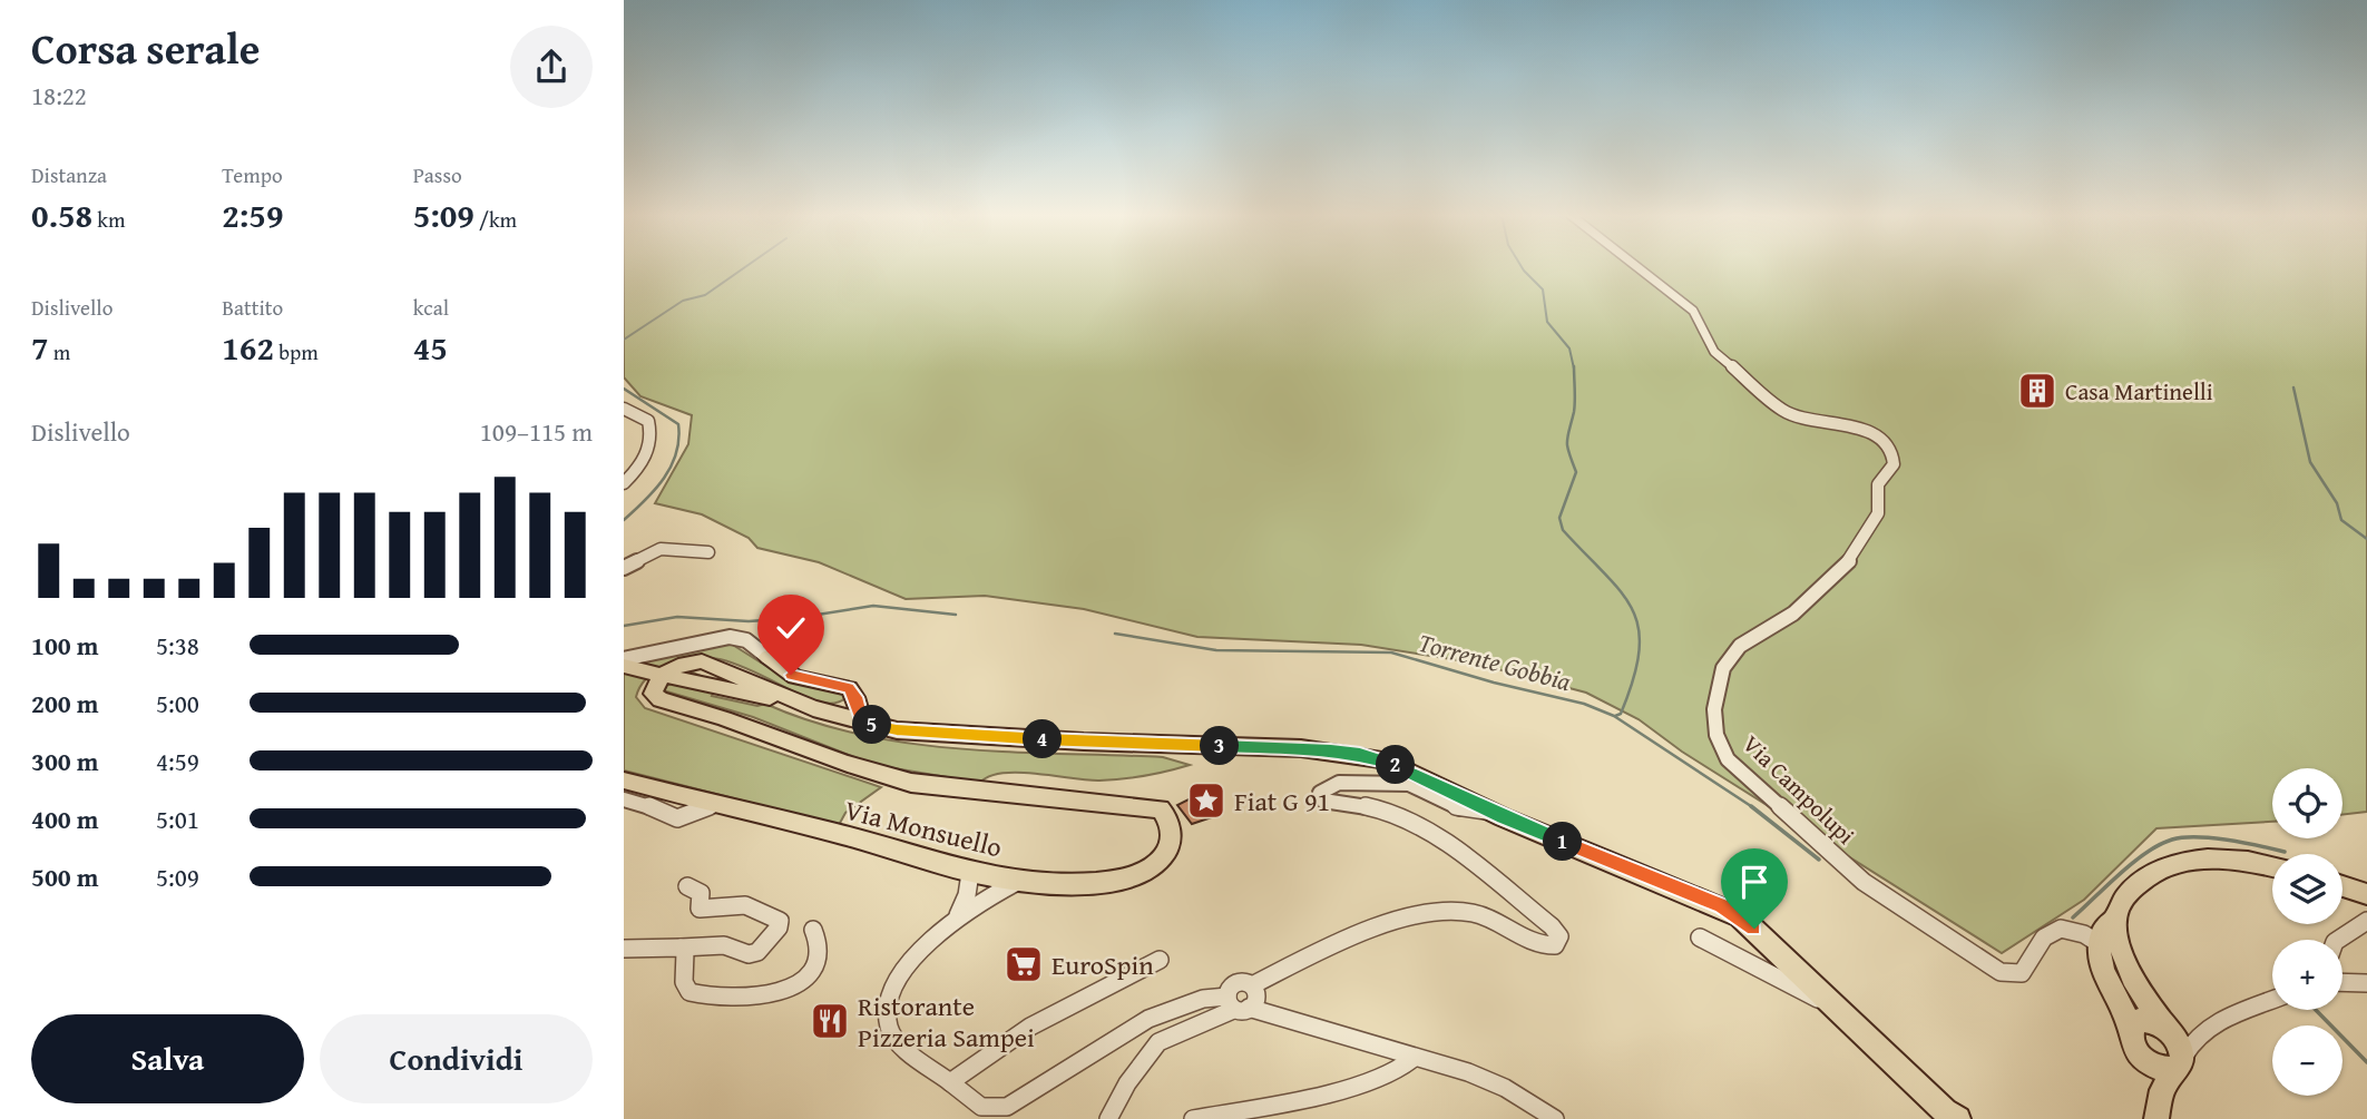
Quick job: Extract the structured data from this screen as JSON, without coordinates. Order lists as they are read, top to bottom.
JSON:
{
  "streets": {
    "main road": ["Via Monsuello"],
    "street": ["Via Campolupi"]
  },
  "water": ["Torrente Gobbia"],
  "places": {
    "building": ["Casa Martinelli"],
    "place": ["Fiat G 91"],
    "supermarket": ["EuroSpin"],
    "restaurant": ["Ristorante Pizzeria Sampei"]
  },
  "page": {
    "heading": ["Corsa serale", "18:22"],
    "stats": [
      ["Distanza", "0.58 km"],
      ["Tempo", "2:59"],
      ["Passo", "5:09 /km"],
      ["Dislivello", "7 m"],
      ["Battito", "162 bpm"],
      ["kcal", "45"]
    ],
    "chart": ["Dislivello", "109–115 m"],
    "list": [
      {
        "name": "100 m",
        "note": "5:38"
      },
      {
        "name": "200 m",
        "note": "5:00"
      },
      {
        "name": "300 m",
        "note": "4:59"
      },
      {
        "name": "400 m",
        "note": "5:01"
      },
      {
        "name": "500 m",
        "note": "5:09"
      }
    ],
    "pins": [
      "5",
      "4",
      "3",
      "2",
      "1"
    ],
    "map_buttons": ["+", "−"],
    "buttons": ["Salva", "Condividi"]
  }
}
